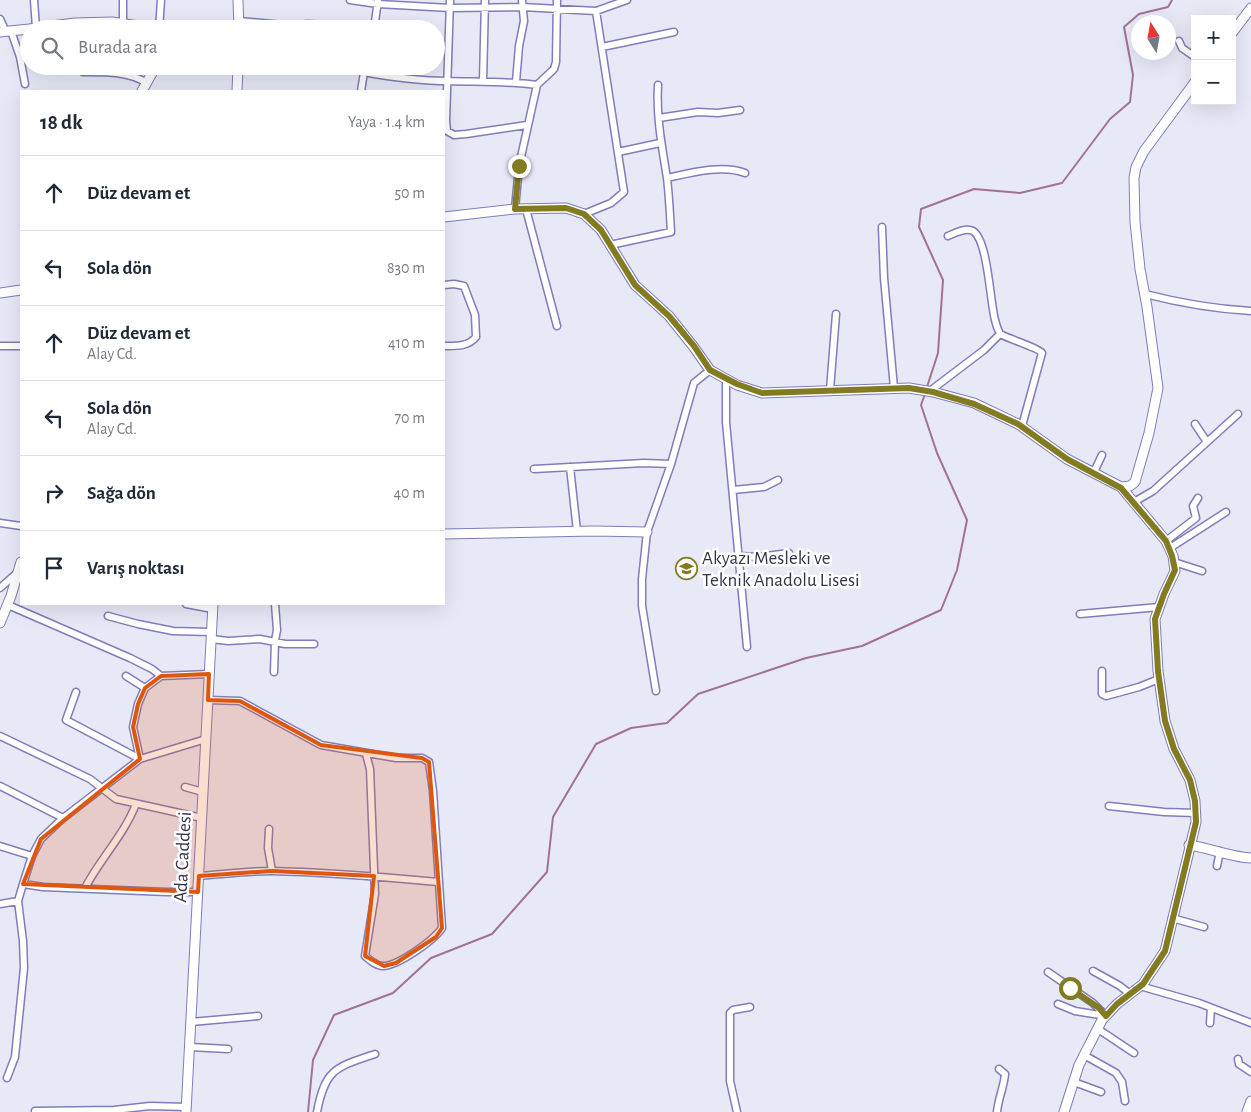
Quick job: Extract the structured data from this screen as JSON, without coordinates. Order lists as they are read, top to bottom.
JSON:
{
  "streets": {
    "street": ["Ada Caddesi"]
  },
  "places": {
    "school or university": ["Akyazı Mesleki ve Teknik Anadolu Lisesi"]
  },
  "north": "top",
  "page": {
    "map_buttons": ["+", "−"],
    "search": "Burada ara",
    "heading": ["18 dk", "Yaya · 1.4 km"],
    "list": [
      ["Düz devam et", "50 m"],
      ["Sola dön", "830 m"],
      ["Düz devam et", "Alay Cd.", "410 m"],
      ["Sola dön", "Alay Cd.", "70 m"],
      ["Sağa dön", "40 m"],
      "Varış noktası"
    ]
  }
}
